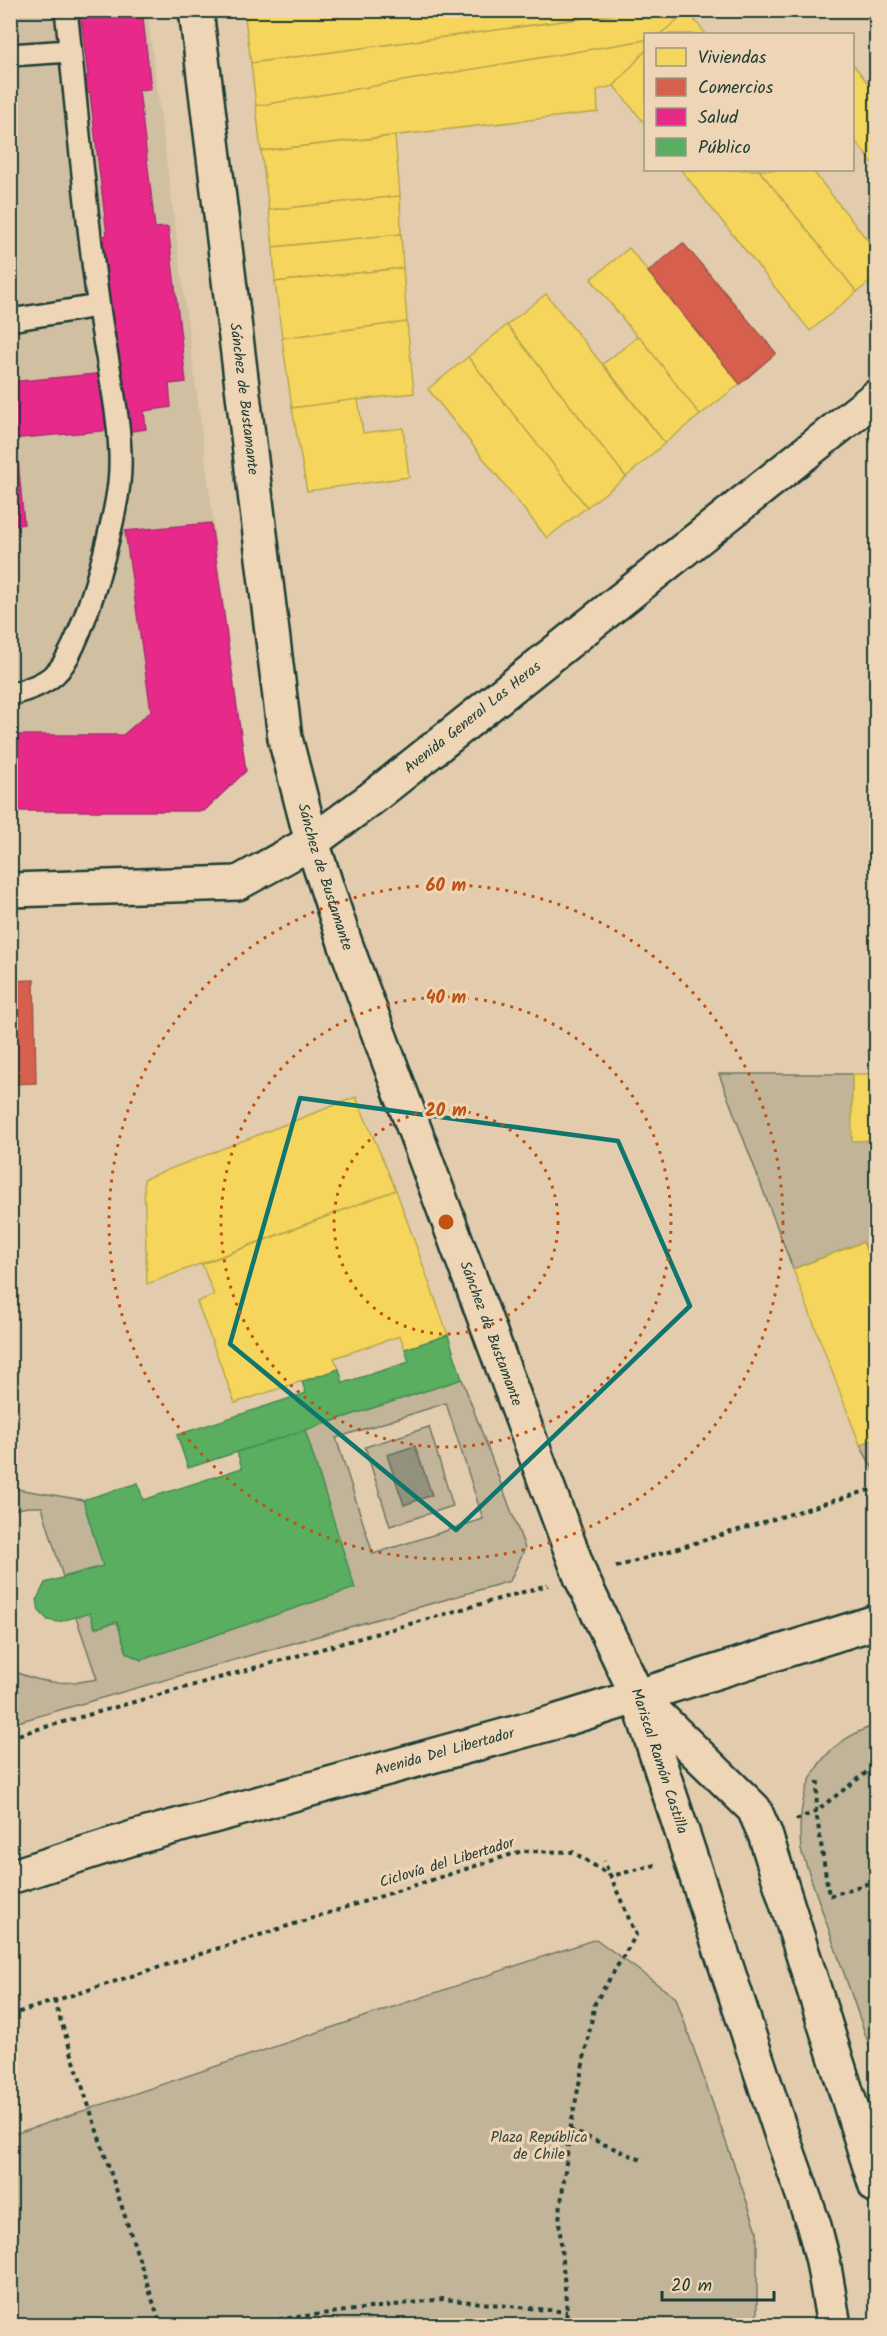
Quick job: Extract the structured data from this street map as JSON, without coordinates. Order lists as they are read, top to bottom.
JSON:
{
  "streets": {
    "street": [
      "Sánchez de Bustamante",
      "Avenida General Las Heras",
      "Avenida Del Libertador",
      "Mariscal Ramón Castilla"
    ],
    "path": ["Ciclovía del Libertador"]
  },
  "crossings": [
    ["Sánchez de Bustamante", "Avenida General Las Heras"],
    ["Sánchez de Bustamante", "Avenida Del Libertador"],
    ["Sánchez de Bustamante", "Mariscal Ramón Castilla"],
    ["Avenida Del Libertador", "Mariscal Ramón Castilla"]
  ],
  "parks": ["Plaza República de Chile"],
  "legend": [
    "Viviendas",
    "Comercios",
    "Salud",
    "Público"
  ],
  "scale_bar": "20 m",
  "rings": ["60 m", "40 m", "20 m"]
}
